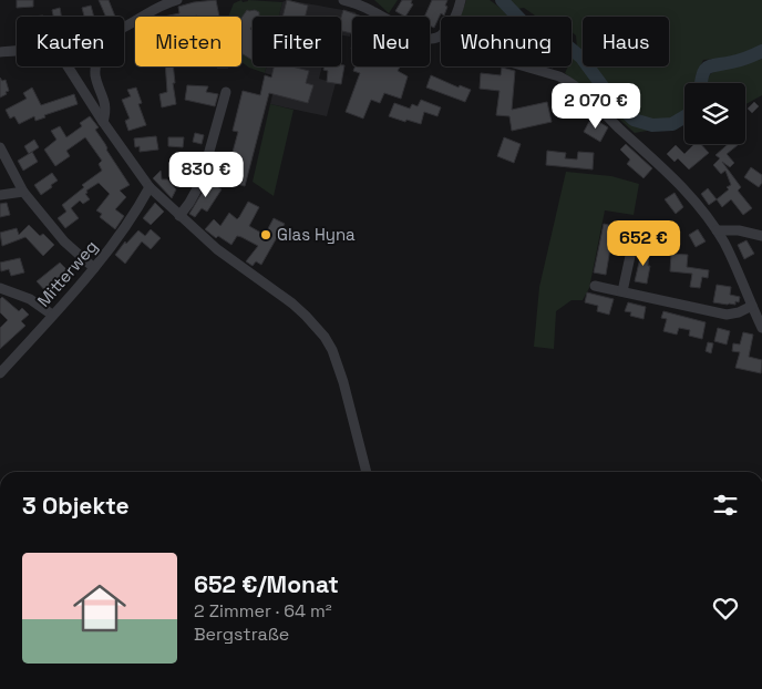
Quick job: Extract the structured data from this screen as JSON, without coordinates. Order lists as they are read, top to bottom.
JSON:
{
  "streets": {
    "street": ["Mitterweg"]
  },
  "places": ["Glas Hyna"],
  "page": {
    "chip": [
      "Kaufen",
      "Mieten",
      "Filter",
      "Neu",
      "Wohnung",
      "Haus"
    ],
    "price": ["2 070 €", "830 €", "652 €"],
    "heading": "3 Objekte",
    "list": [
      {
        "name": "652 €/Monat",
        "note": "2 Zimmer · 64 m² · Bergstraße"
      }
    ]
  }
}
